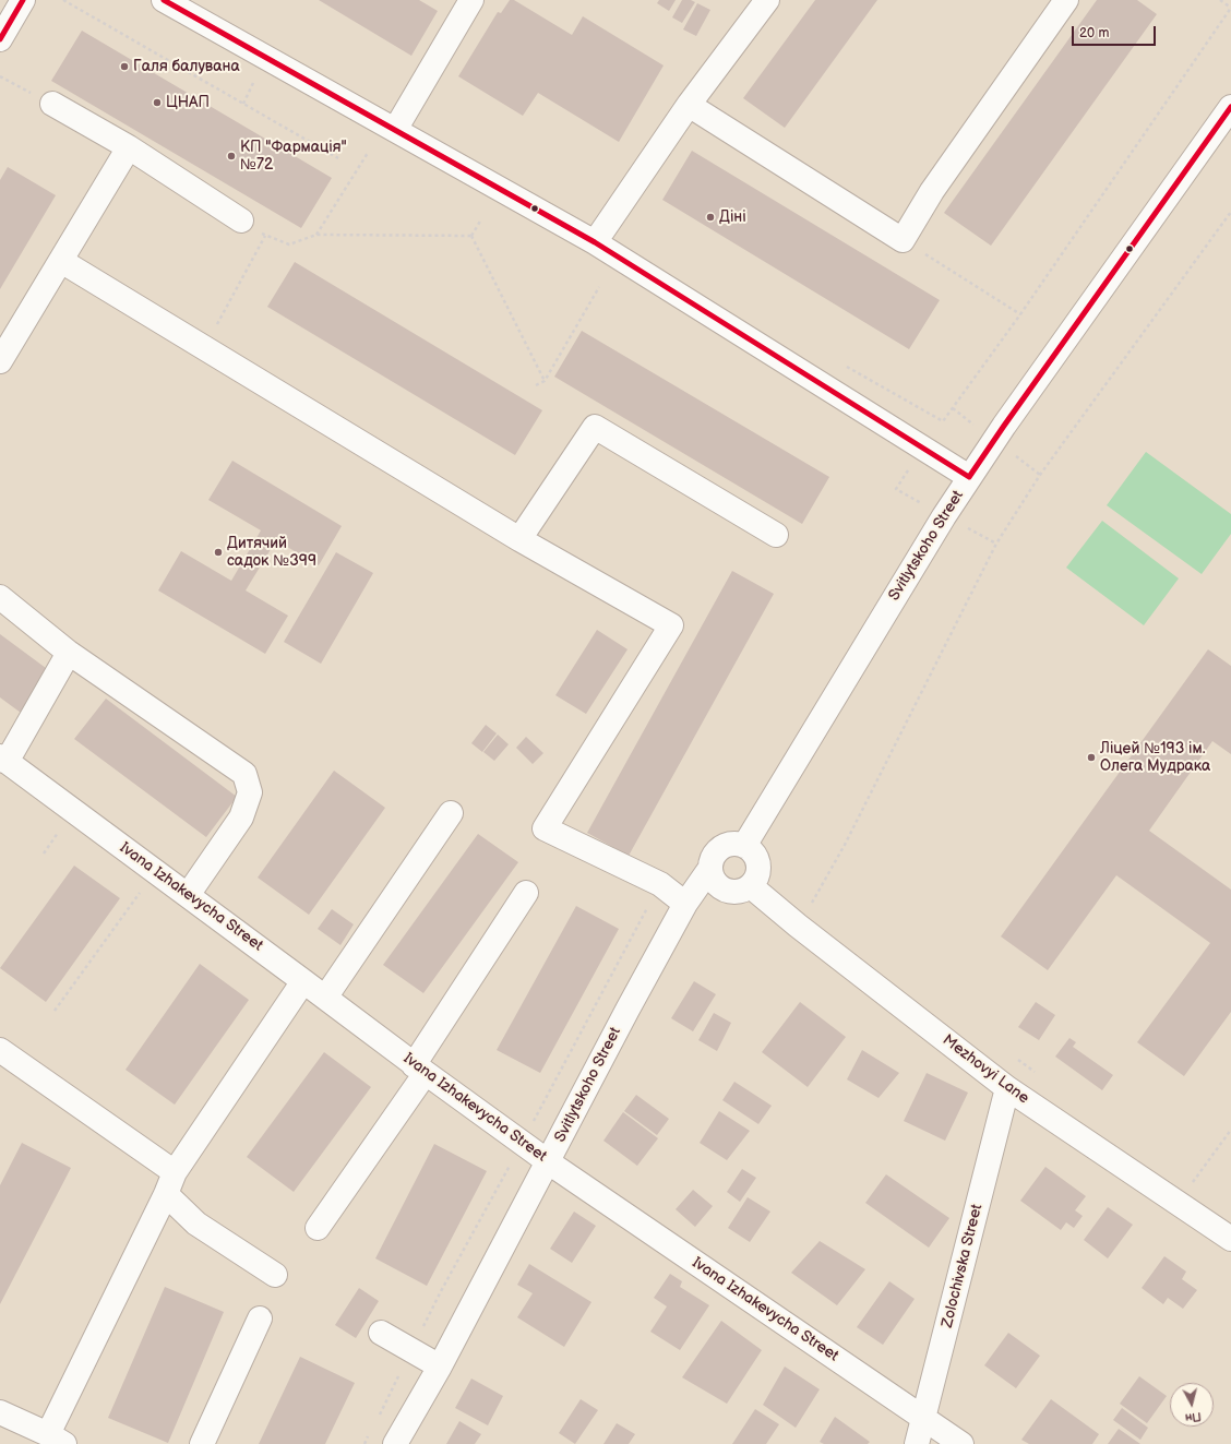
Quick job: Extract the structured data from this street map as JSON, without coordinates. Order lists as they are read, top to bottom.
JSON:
{
  "streets": {
    "street": [
      "Svitlytskoho Street",
      "Ivana Izhakevycha Street",
      "Mezhovyi Lane",
      "Zolochivska Street"
    ]
  },
  "crossings": [
    ["Svitlytskoho Street", "Ivana Izhakevycha Street"],
    ["Svitlytskoho Street", "Mezhovyi Lane"],
    ["Ivana Izhakevycha Street", "Zolochivska Street"],
    ["Mezhovyi Lane", "Zolochivska Street"]
  ],
  "places": [
    "Галя балувана",
    "ЦНАП",
    "КП \"Фармація\" №72",
    "Діні",
    "Дитячий садок №399",
    "Ліцей №193 ім. Олега Мудрака"
  ],
  "scale_bar": "20 m",
  "north": "bottom"
}
